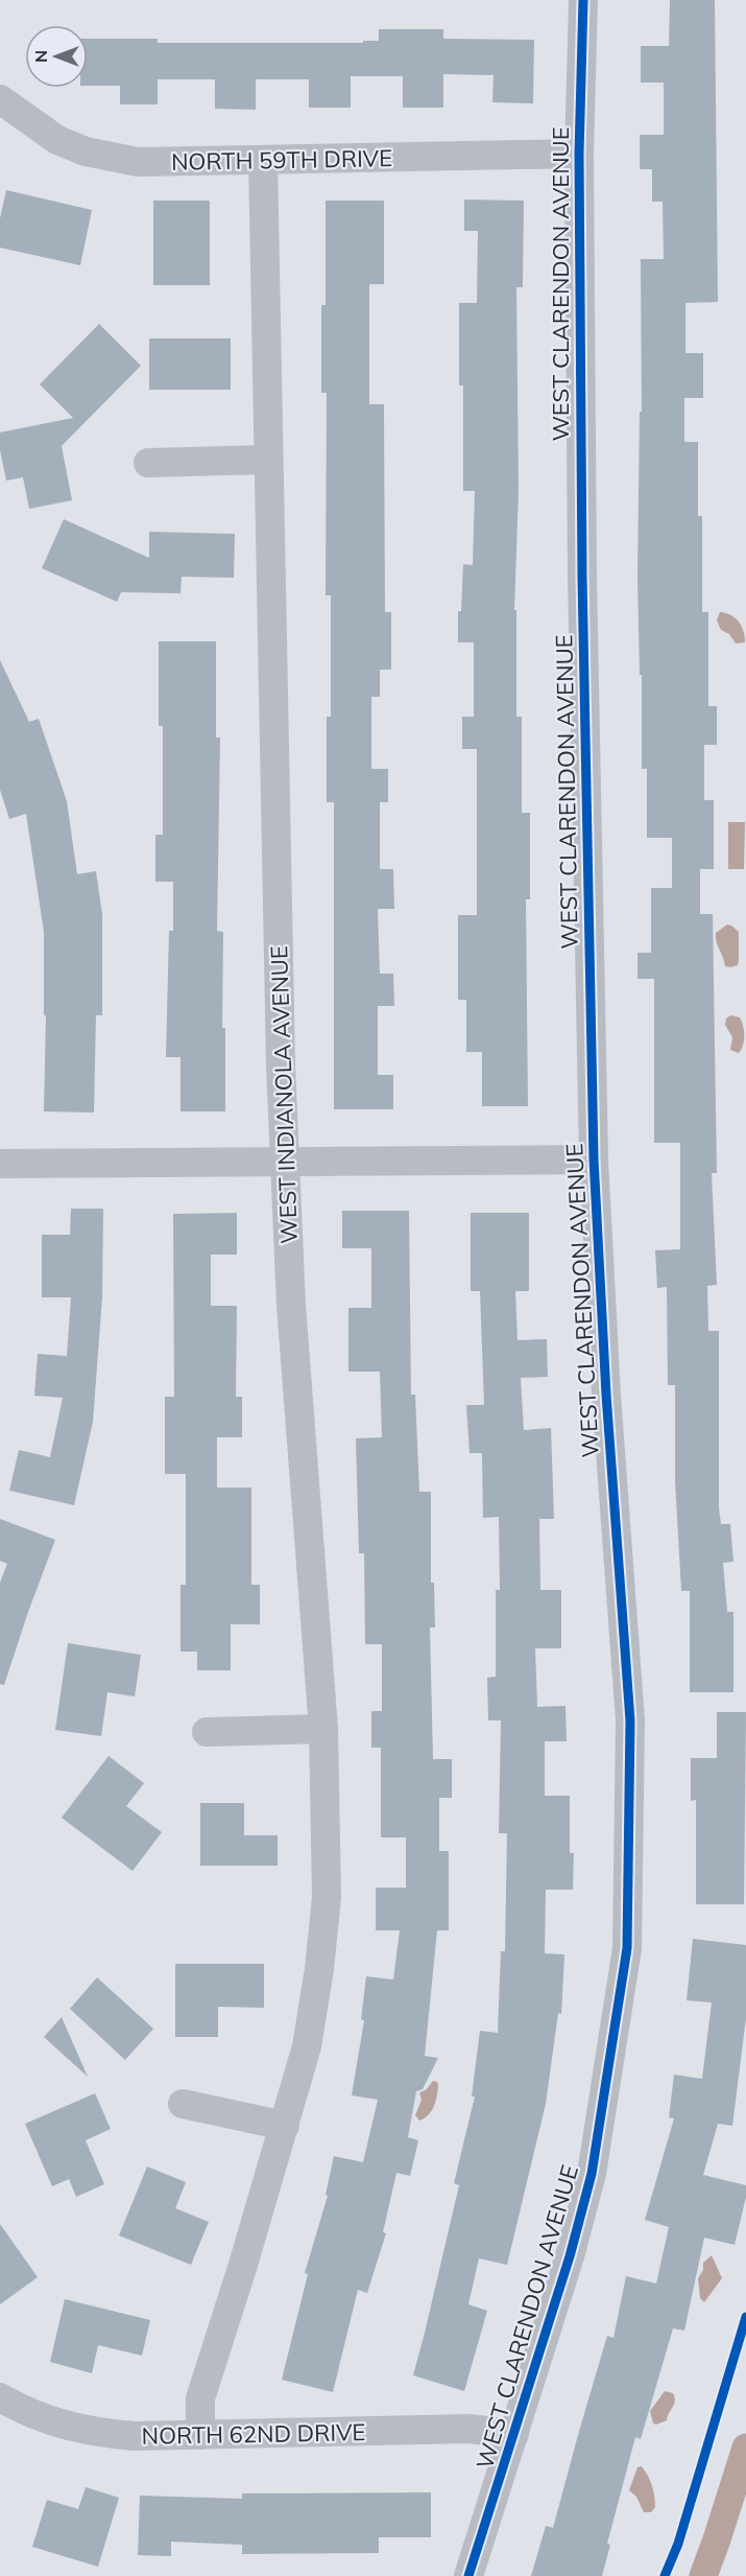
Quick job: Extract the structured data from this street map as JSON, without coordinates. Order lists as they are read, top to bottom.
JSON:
{
  "streets": {
    "street": [
      "NORTH 59TH DRIVE",
      "WEST CLARENDON AVENUE",
      "WEST INDIANOLA AVENUE",
      "NORTH 62ND DRIVE"
    ]
  },
  "crossings": [
    ["NORTH 59TH DRIVE", "WEST CLARENDON AVENUE"],
    ["NORTH 59TH DRIVE", "WEST INDIANOLA AVENUE"],
    ["WEST CLARENDON AVENUE", "NORTH 62ND DRIVE"],
    ["WEST INDIANOLA AVENUE", "NORTH 62ND DRIVE"]
  ],
  "north": "left"
}
